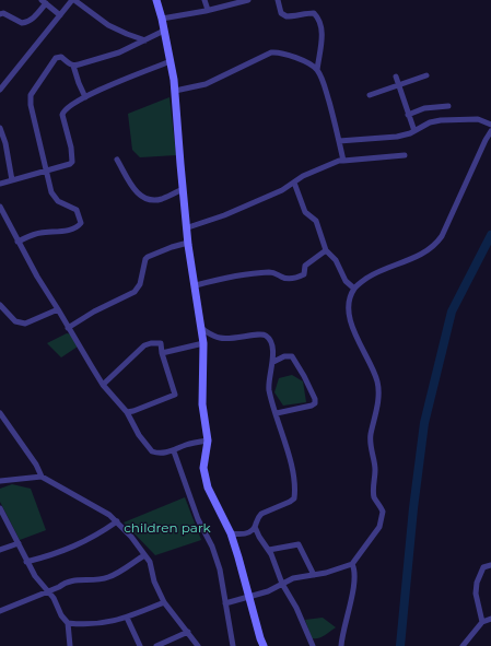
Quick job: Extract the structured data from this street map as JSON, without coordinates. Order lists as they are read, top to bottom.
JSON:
{
  "parks": ["children park"]
}
